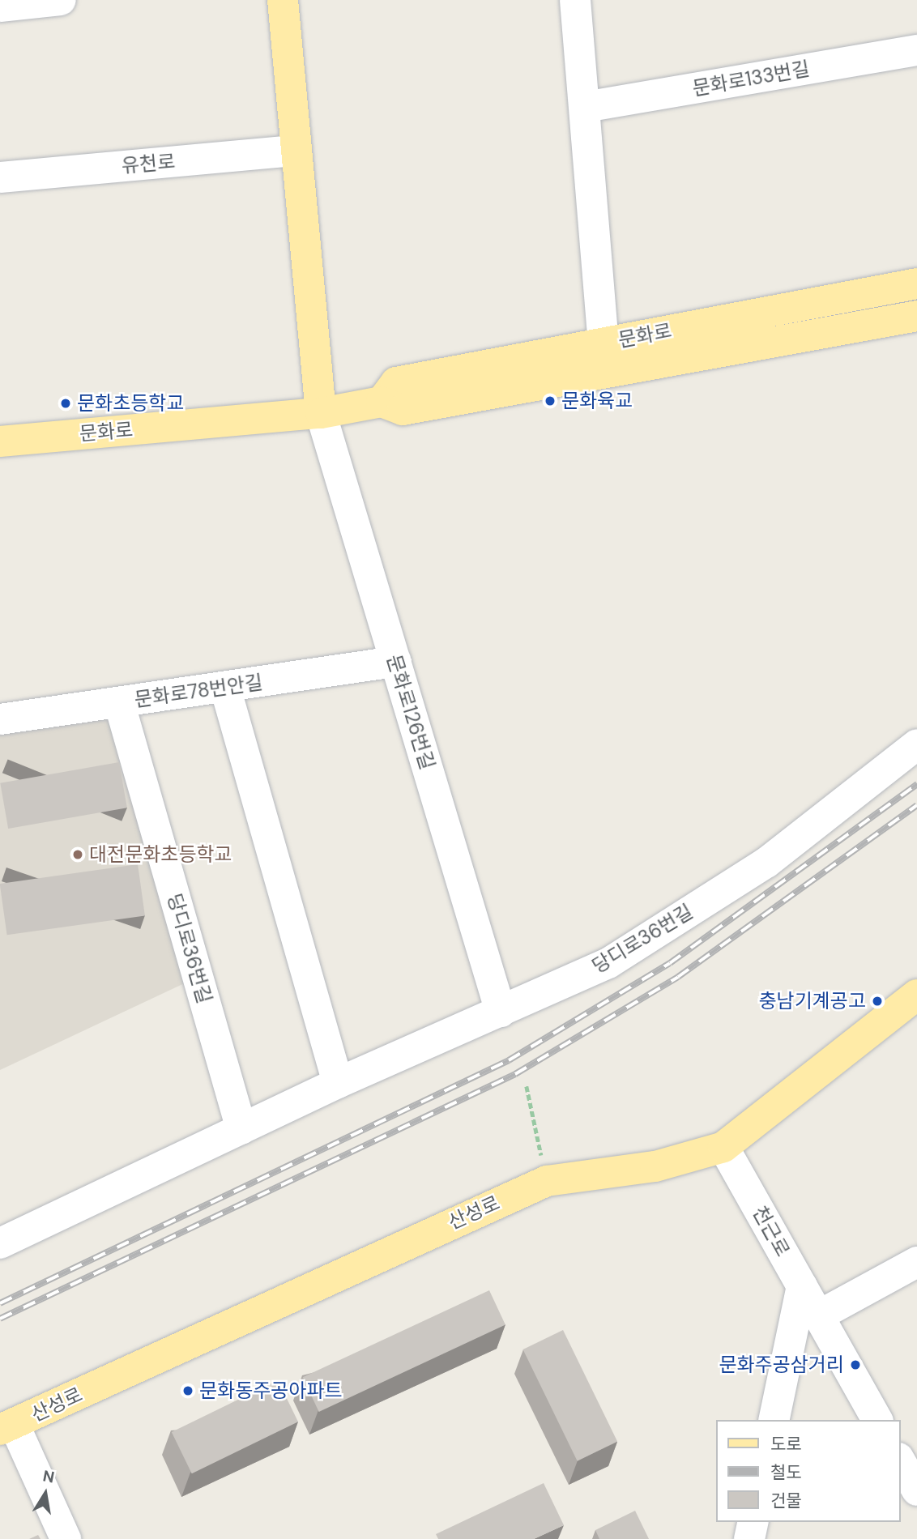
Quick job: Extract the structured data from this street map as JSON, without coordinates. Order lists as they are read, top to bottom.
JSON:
{
  "streets": {
    "main road": ["문화로", "산성로"],
    "street": [
      "문화로133번길",
      "유천로",
      "문화로78번안길",
      "문화로126번길",
      "당디로36번길",
      "천근로"
    ]
  },
  "crossings": [
    ["문화로", "문화로126번길"],
    ["문화로78번안길", "문화로126번길"],
    ["문화로78번안길", "당디로36번길"],
    ["문화로126번길", "당디로36번길"],
    ["산성로", "천근로"]
  ],
  "places": [
    "문화육교",
    "문화초등학교",
    "대전문화초등학교",
    "충남기계공고",
    "문화주공삼거리",
    "문화동주공아파트"
  ],
  "legend": ["도로", "철도", "건물"],
  "north": "top"
}
